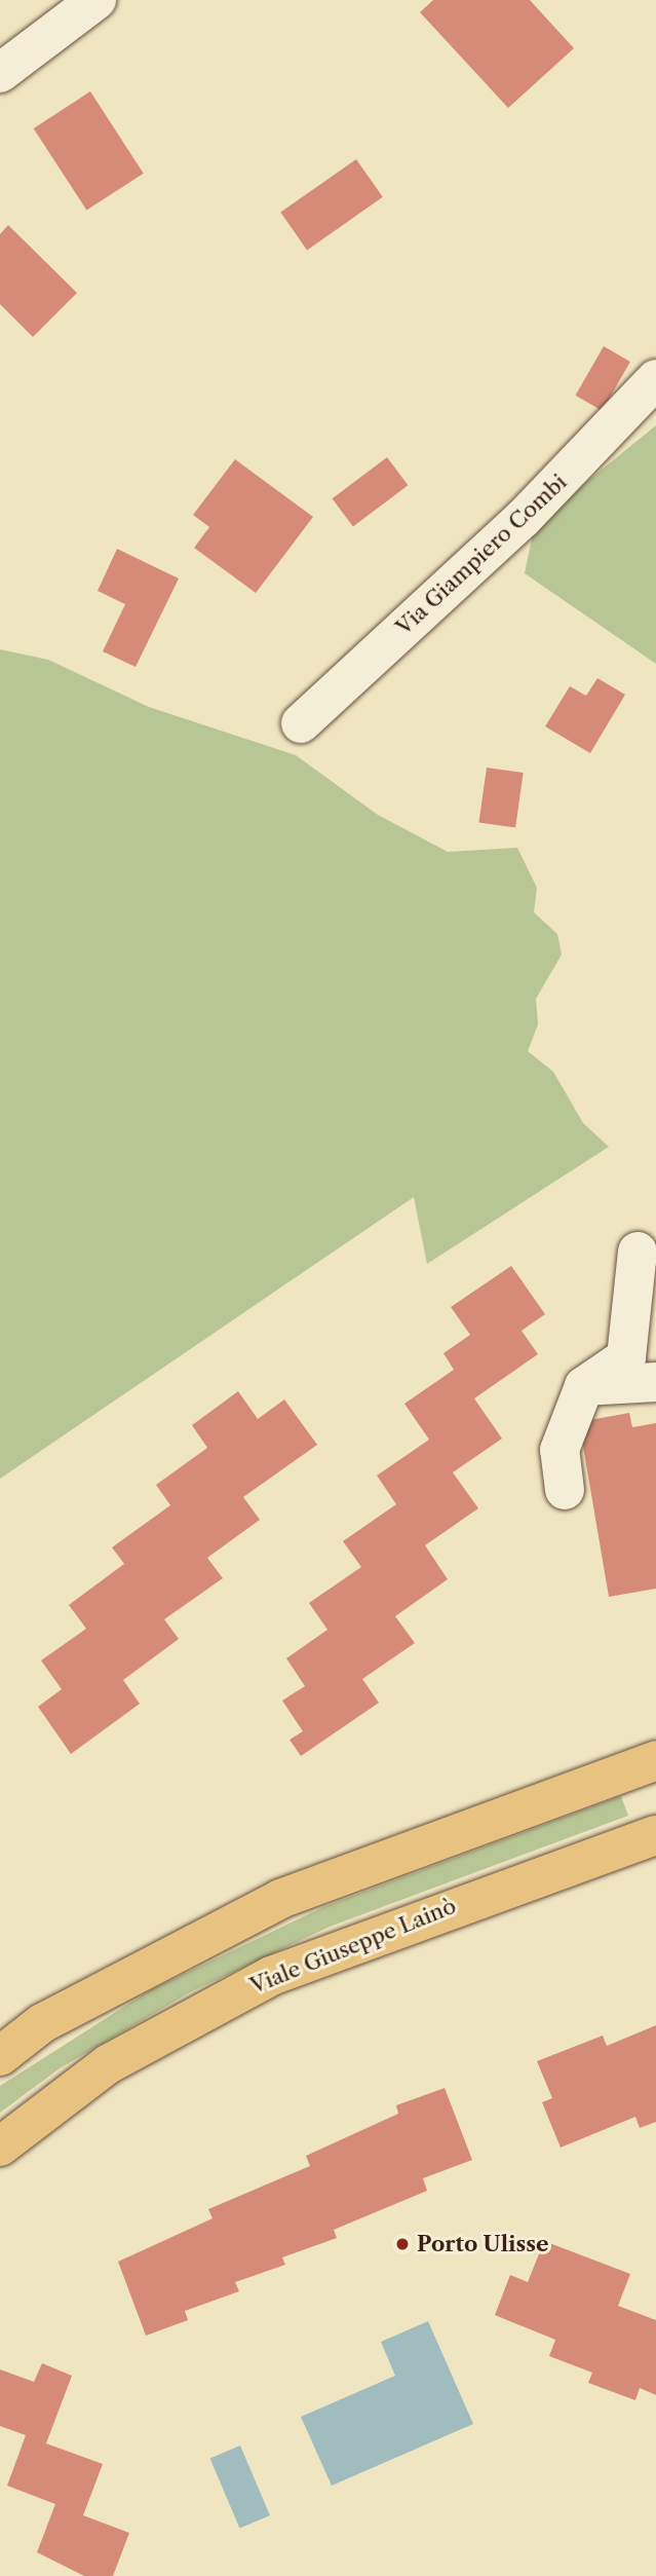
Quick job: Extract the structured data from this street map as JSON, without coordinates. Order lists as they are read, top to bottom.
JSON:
{
  "streets": {
    "main road": ["Viale Giuseppe Lainò"],
    "street": ["Via Giampiero Combi"]
  },
  "places": ["Porto Ulisse"]
}
